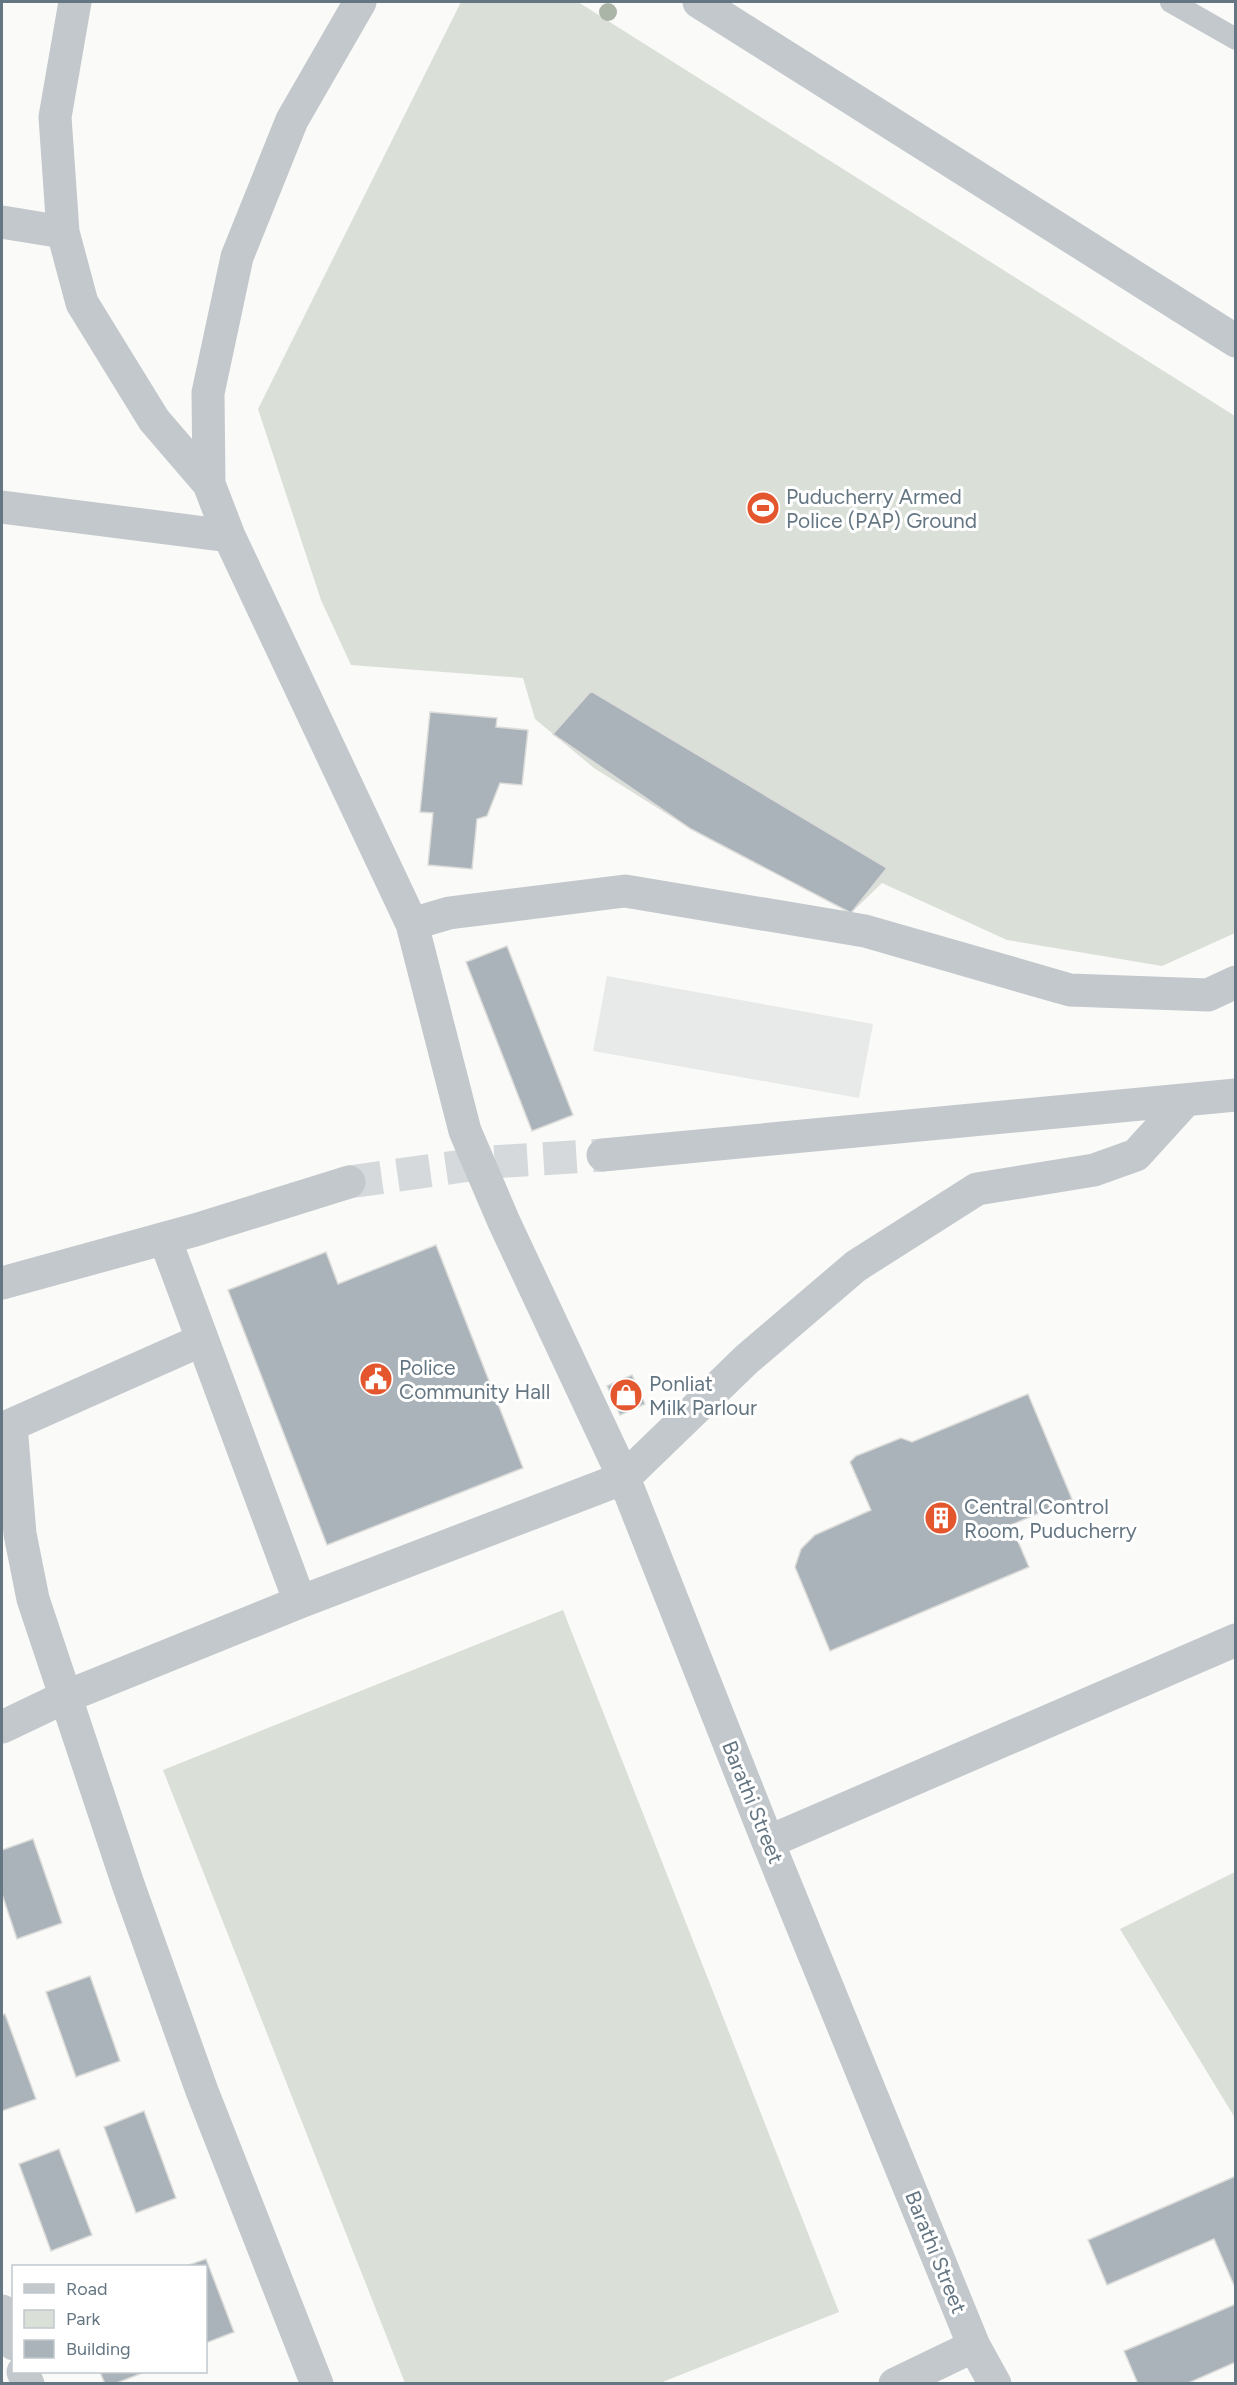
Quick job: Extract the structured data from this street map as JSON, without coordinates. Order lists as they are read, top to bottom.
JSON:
{
  "streets": {
    "street": ["Barathi Street"]
  },
  "places": {
    "sports": ["Puducherry Armed Police (PAP) Ground"],
    "public building": ["Police Community Hall"],
    "shop": ["Ponliat Milk Parlour"],
    "building": ["Central Control Room, Puducherry"]
  },
  "legend": ["Road", "Park", "Building"]
}
